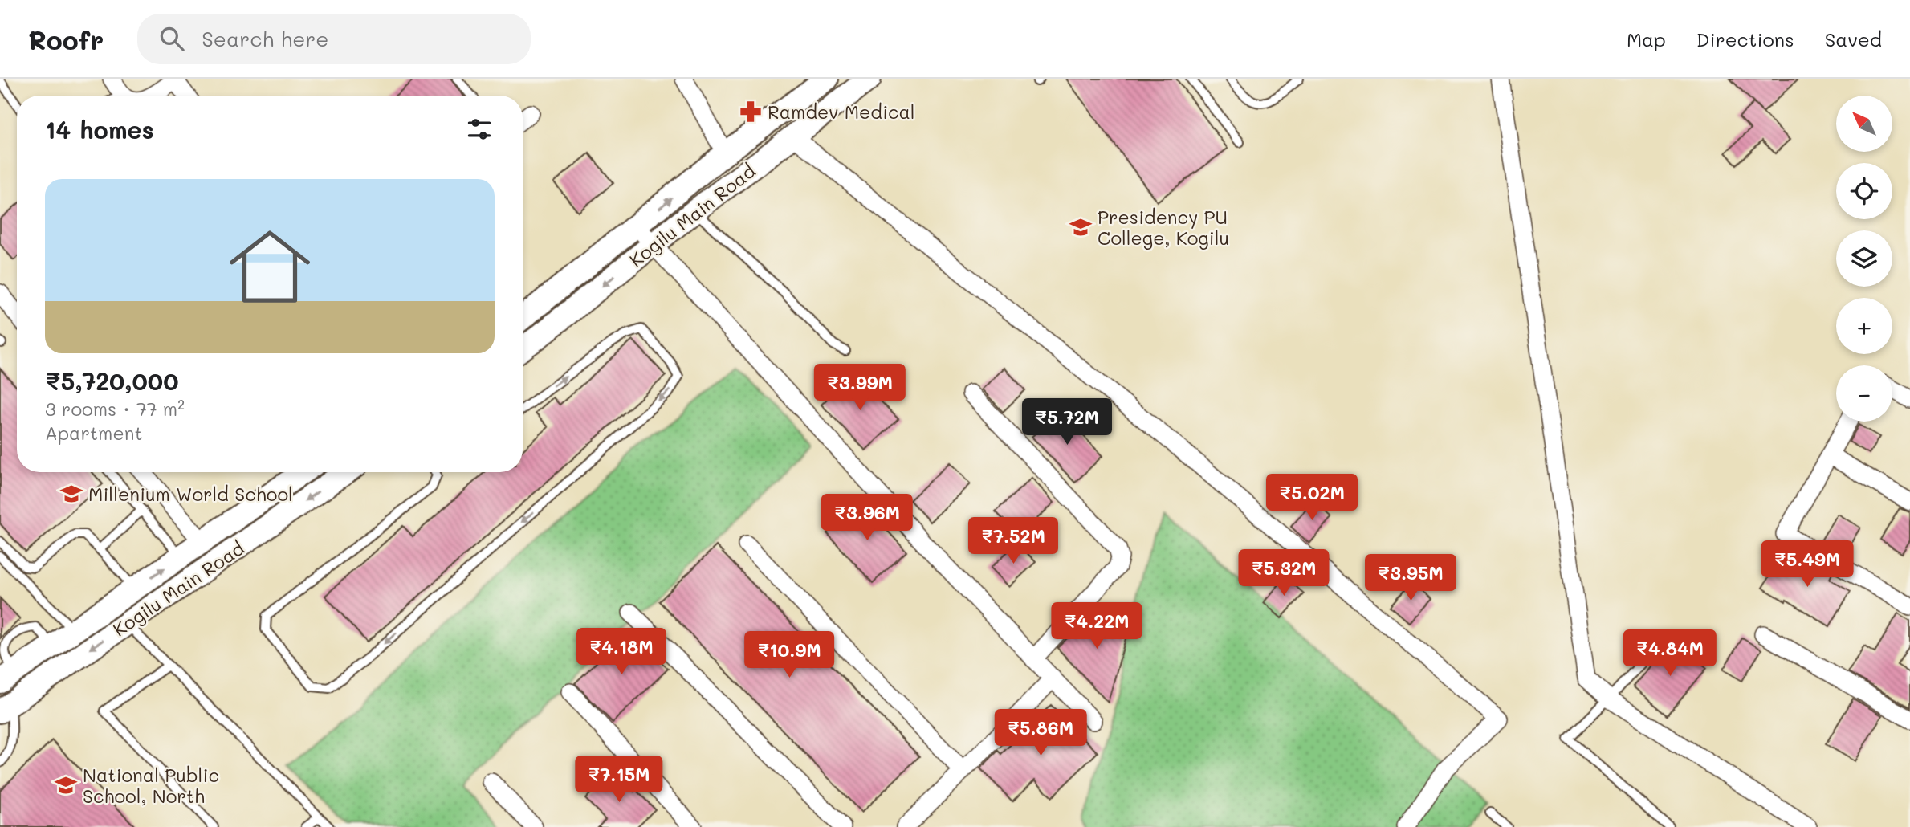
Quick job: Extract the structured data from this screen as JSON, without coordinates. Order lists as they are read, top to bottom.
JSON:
{
  "streets": {
    "main road": ["Kogilu Main Road"]
  },
  "places": {
    "pharmacy": ["Ramdev Medical"],
    "school or university": ["Presidency PU College, Kogilu", "Millenium World School", "National Public School, North"]
  },
  "north": "top left",
  "page": {
    "header": "Roofr",
    "search": "Search here",
    "nav": ["Map", "Directions", "Saved"],
    "map_buttons": ["+", "−"],
    "heading": "14 homes",
    "list": [
      {
        "name": "₹5,720,000",
        "note": "3 rooms · 77 m² · Apartment"
      }
    ],
    "price": [
      "₹3.99M",
      "₹5.72M",
      "₹5.02M",
      "₹3.96M",
      "₹7.52M",
      "₹5.49M",
      "₹5.32M",
      "₹3.95M",
      "₹4.22M",
      "₹4.18M",
      "₹4.84M",
      "₹10.9M",
      "₹5.86M",
      "₹7.15M"
    ]
  }
}
